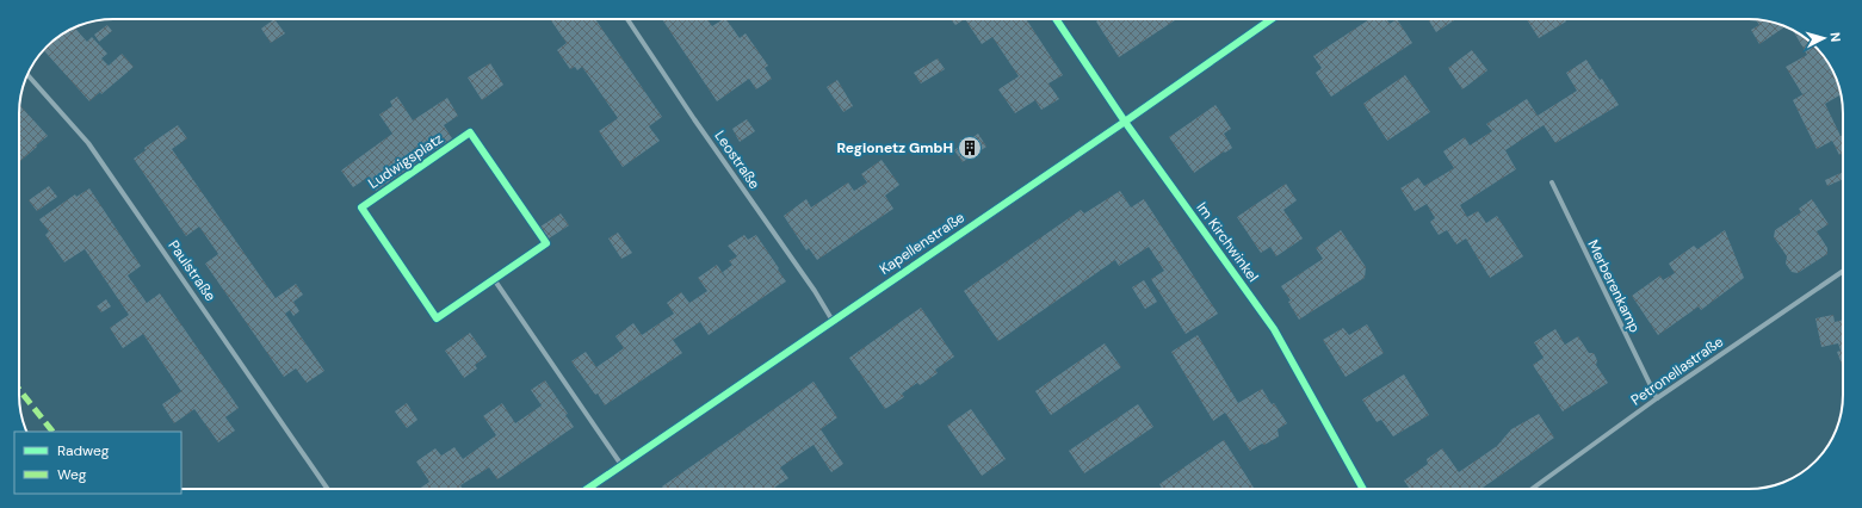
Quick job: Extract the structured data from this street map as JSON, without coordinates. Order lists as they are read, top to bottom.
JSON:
{
  "streets": {
    "street": [
      "Leostraße",
      "Ludwigsplatz",
      "Im Kirchwinkel",
      "Kapellenstraße",
      "Paulstraße",
      "Merberenkamp",
      "Petronellastraße"
    ]
  },
  "crossings": [
    ["Leostraße", "Kapellenstraße"],
    ["Im Kirchwinkel", "Kapellenstraße"],
    ["Merberenkamp", "Petronellastraße"]
  ],
  "places": {
    "building": ["Regionetz GmbH"]
  },
  "legend": ["Radweg", "Weg"],
  "north": "right"
}
